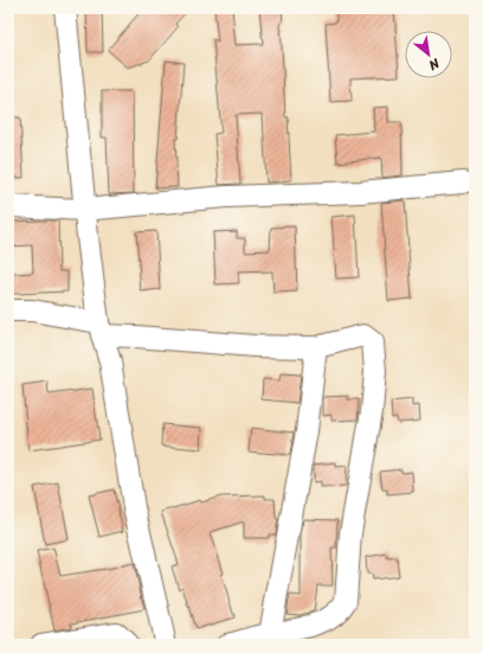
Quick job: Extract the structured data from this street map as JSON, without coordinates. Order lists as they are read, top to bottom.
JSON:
{
  "north": "bottom right"
}
